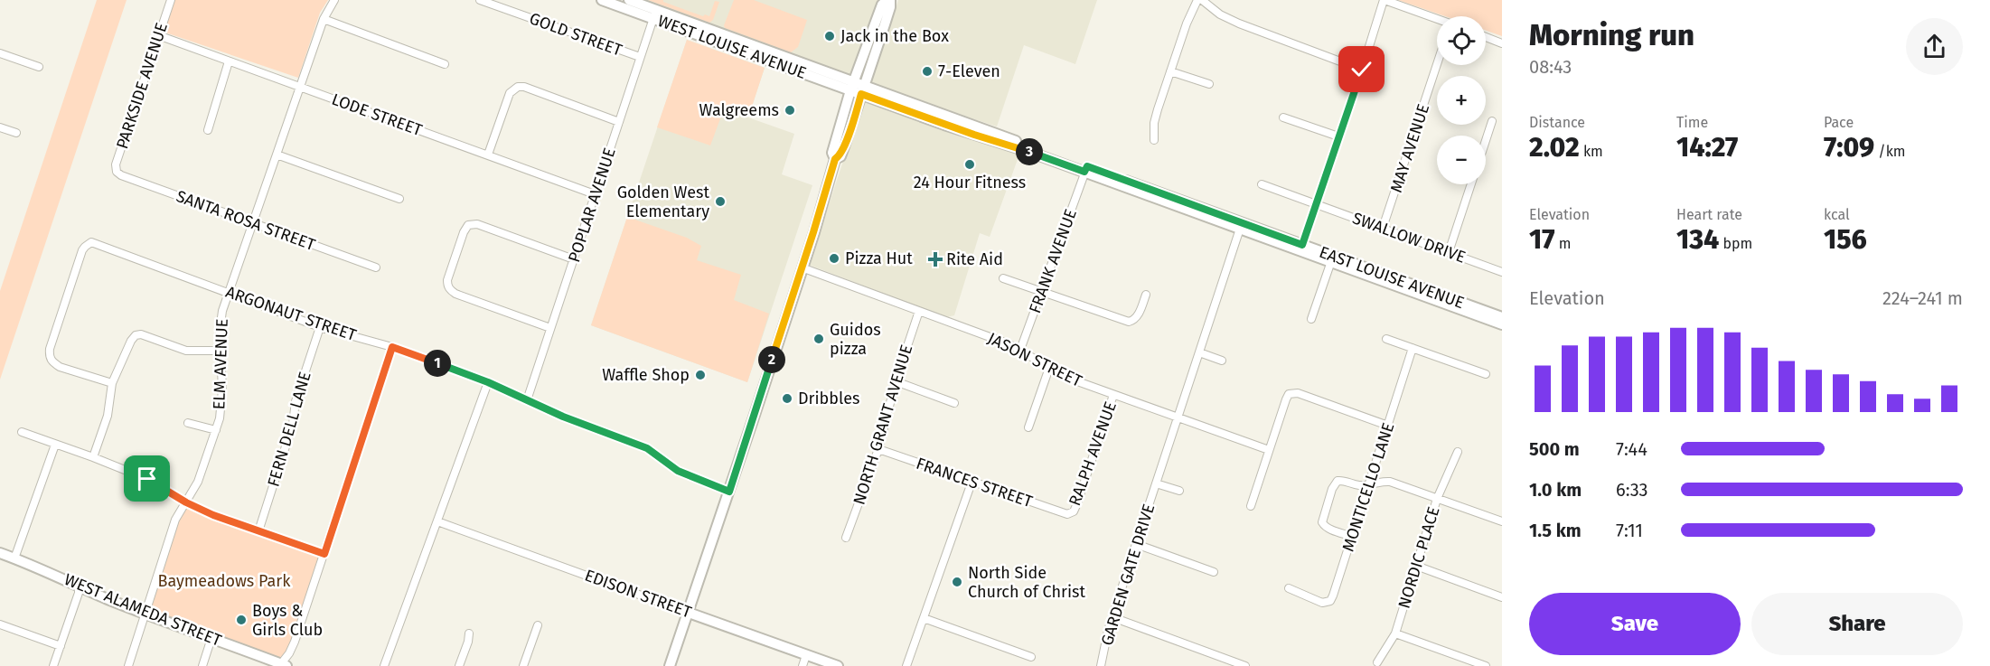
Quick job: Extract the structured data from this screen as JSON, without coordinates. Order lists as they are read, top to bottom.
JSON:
{
  "streets": {
    "street": [
      "GOLD STREET",
      "WEST LOUISE AVENUE",
      "PARKSIDE AVENUE",
      "LODE STREET",
      "MAY AVENUE",
      "POPLAR AVENUE",
      "SANTA ROSA STREET",
      "SWALLOW DRIVE",
      "FRANK AVENUE",
      "EAST LOUISE AVENUE",
      "ARGONAUT STREET",
      "JASON STREET",
      "ELM AVENUE",
      "NORTH GRANT AVENUE",
      "FERN DELL LANE",
      "RALPH AVENUE",
      "FRANCES STREET",
      "MONTICELLO LANE",
      "NORDIC PLACE",
      "GARDEN GATE DRIVE",
      "EDISON STREET",
      "WEST ALAMEDA STREET"
    ]
  },
  "crossings": [
    ["GOLD STREET", "POPLAR AVENUE"],
    ["WEST LOUISE AVENUE", "POPLAR AVENUE"],
    ["WEST LOUISE AVENUE", "EAST LOUISE AVENUE"],
    ["PARKSIDE AVENUE", "LODE STREET"],
    ["PARKSIDE AVENUE", "SANTA ROSA STREET"],
    ["LODE STREET", "POPLAR AVENUE"],
    ["LODE STREET", "ELM AVENUE"],
    ["MAY AVENUE", "SWALLOW DRIVE"],
    ["POPLAR AVENUE", "ARGONAUT STREET"],
    ["SANTA ROSA STREET", "ELM AVENUE"],
    ["FRANK AVENUE", "EAST LOUISE AVENUE"],
    ["FRANK AVENUE", "JASON STREET"],
    ["EAST LOUISE AVENUE", "GARDEN GATE DRIVE"],
    ["ARGONAUT STREET", "ELM AVENUE"],
    ["ARGONAUT STREET", "FERN DELL LANE"],
    ["JASON STREET", "NORTH GRANT AVENUE"],
    ["JASON STREET", "RALPH AVENUE"],
    ["JASON STREET", "GARDEN GATE DRIVE"],
    ["ELM AVENUE", "WEST ALAMEDA STREET"],
    ["NORTH GRANT AVENUE", "FRANCES STREET"],
    ["RALPH AVENUE", "FRANCES STREET"]
  ],
  "parks": ["Baymeadows Park"],
  "places": {
    "other": [
      "Jack in the Box",
      "7-Eleven",
      "Walgreems",
      "24 Hour Fitness",
      "Golden West Elementary",
      "Pizza Hut",
      "Guidos pizza",
      "Waffle Shop",
      "Dribbles",
      "North Side Church of Christ",
      "Boys & Girls Club"
    ],
    "health": ["Rite Aid"]
  },
  "page": {
    "heading": ["Morning run", "08:43"],
    "map_buttons": ["+", "−"],
    "stats": [
      ["Distance", "2.02 km"],
      ["Time", "14:27"],
      ["Pace", "7:09 /km"],
      ["Elevation", "17 m"],
      ["Heart rate", "134 bpm"],
      ["kcal", "156"]
    ],
    "pins": ["3", "2", "1"],
    "chart": ["Elevation", "224–241 m"],
    "list": [
      {
        "name": "500 m",
        "note": "7:44"
      },
      {
        "name": "1.0 km",
        "note": "6:33"
      },
      {
        "name": "1.5 km",
        "note": "7:11"
      }
    ],
    "buttons": ["Save", "Share"]
  }
}
